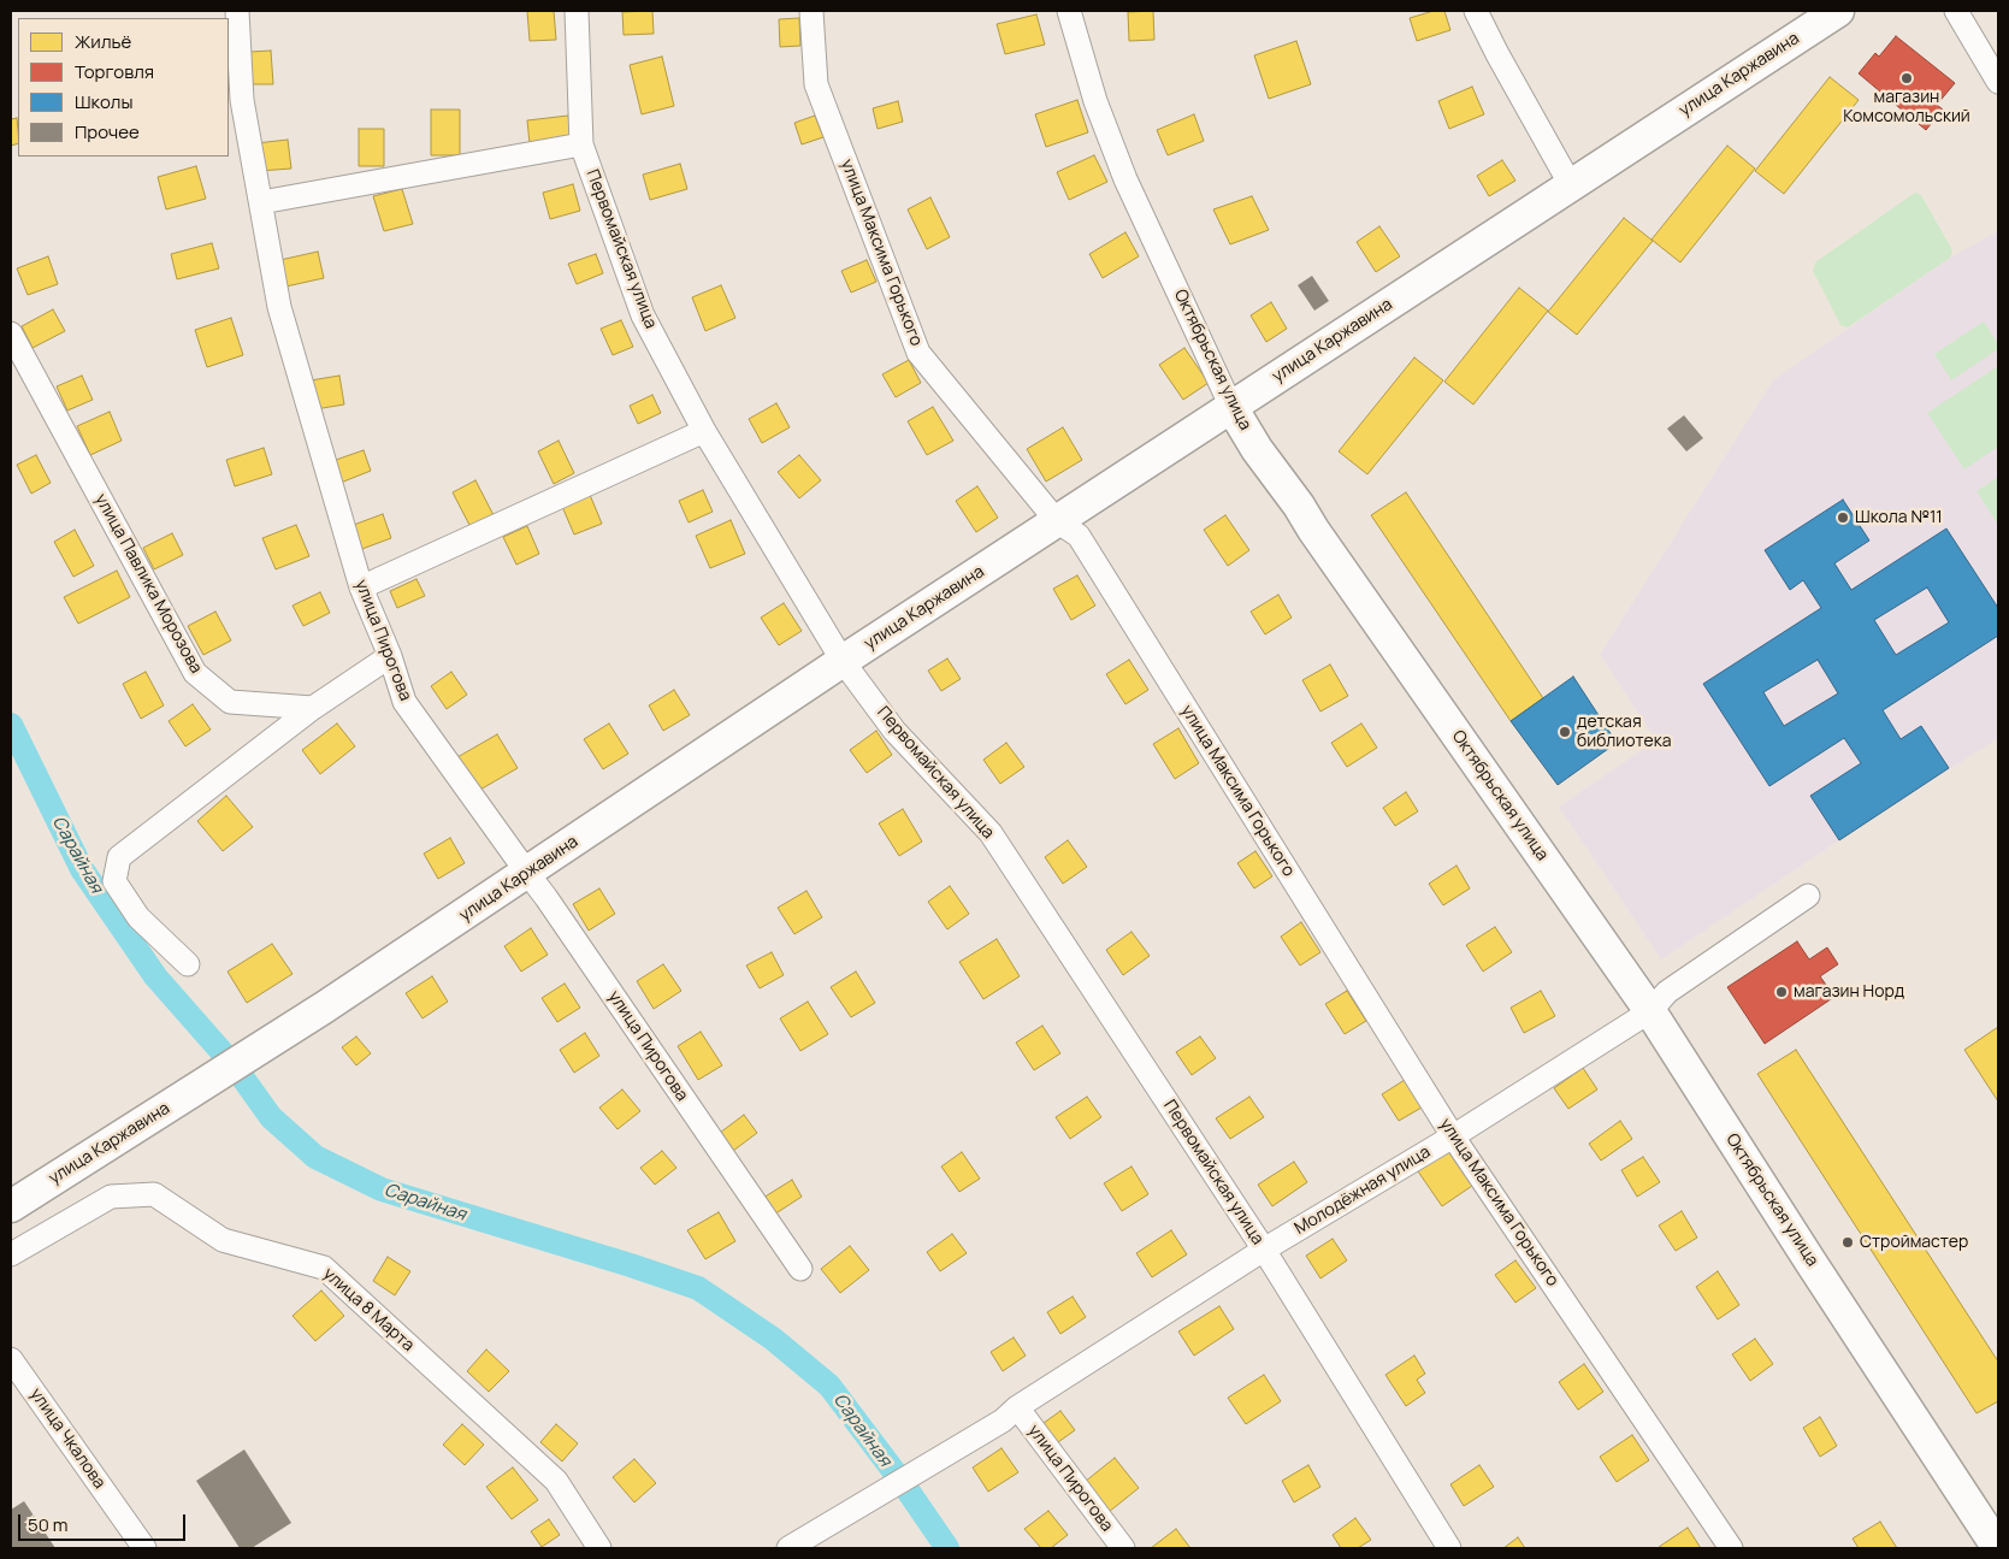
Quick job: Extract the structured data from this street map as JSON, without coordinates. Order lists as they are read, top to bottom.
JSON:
{
  "streets": {
    "street": [
      "улица Каржавина",
      "Первомайская улица",
      "улица Максима Горького",
      "Октябрьская улица",
      "улица Павлика Морозова",
      "улица Пирогова",
      "Молодёжная улица",
      "улица 8 Марта",
      "улица Чкалова"
    ]
  },
  "crossings": [
    ["улица Каржавина", "Первомайская улица"],
    ["улица Каржавина", "улица Максима Горького"],
    ["улица Каржавина", "Октябрьская улица"],
    ["улица Каржавина", "улица Пирогова"],
    ["Первомайская улица", "Молодёжная улица"],
    ["улица Максима Горького", "Молодёжная улица"],
    ["Октябрьская улица", "Молодёжная улица"],
    ["улица Пирогова", "Молодёжная улица"]
  ],
  "water": ["Сарайная"],
  "places": [
    "магазин Комсомольский",
    "Школа №11",
    "детская библиотека",
    "магазин Норд",
    "Строймастер"
  ],
  "legend": [
    "Жильё",
    "Торговля",
    "Школы",
    "Прочее"
  ],
  "scale_bar": "50 m"
}
